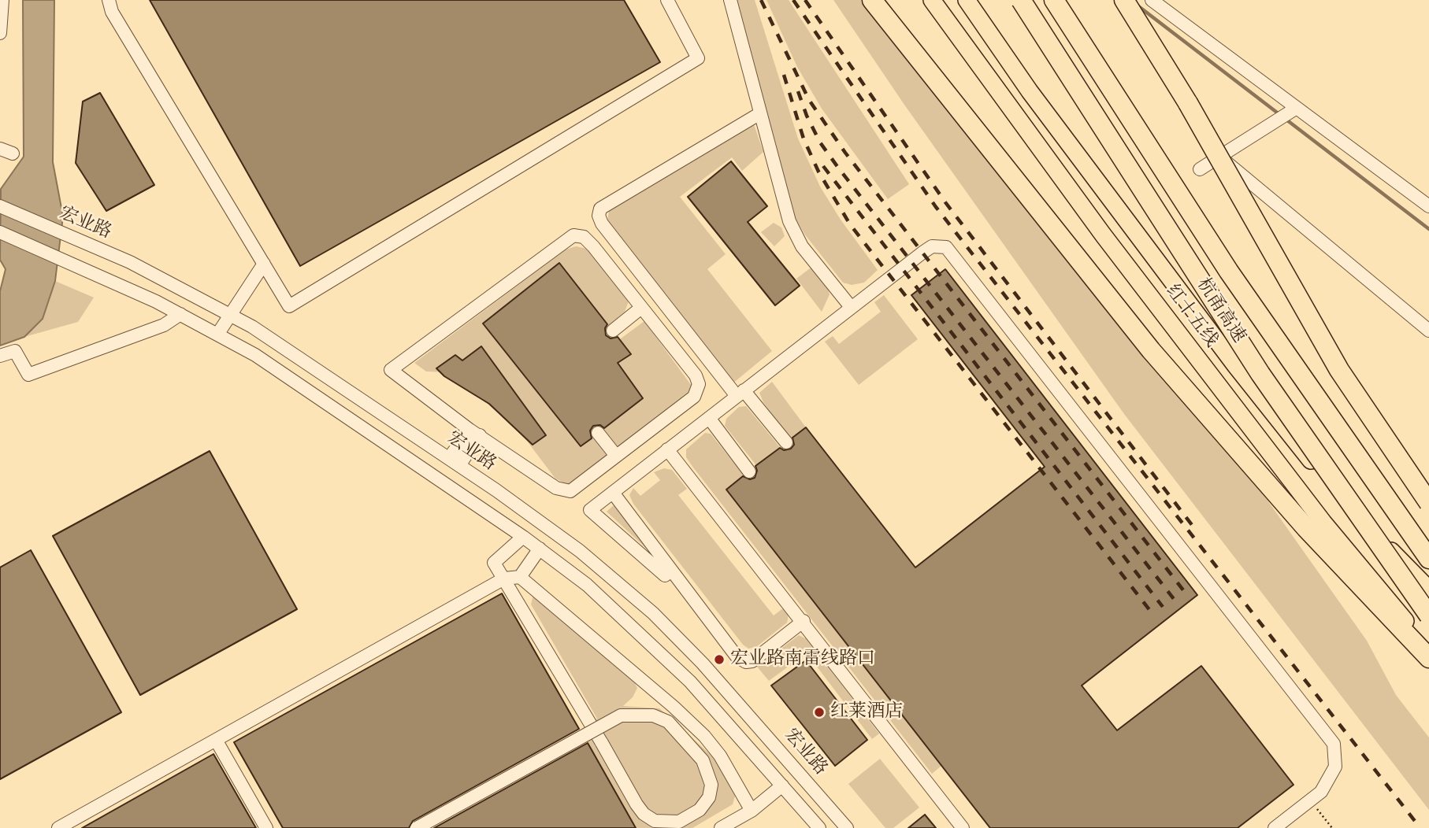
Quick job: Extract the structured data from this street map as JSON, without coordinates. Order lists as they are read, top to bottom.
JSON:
{
  "streets": {
    "highway": ["杭甬高速"],
    "main road": ["红十五线"],
    "street": ["宏业路"]
  },
  "places": ["宏业路南雷线路口", "红莱酒店"]
}
